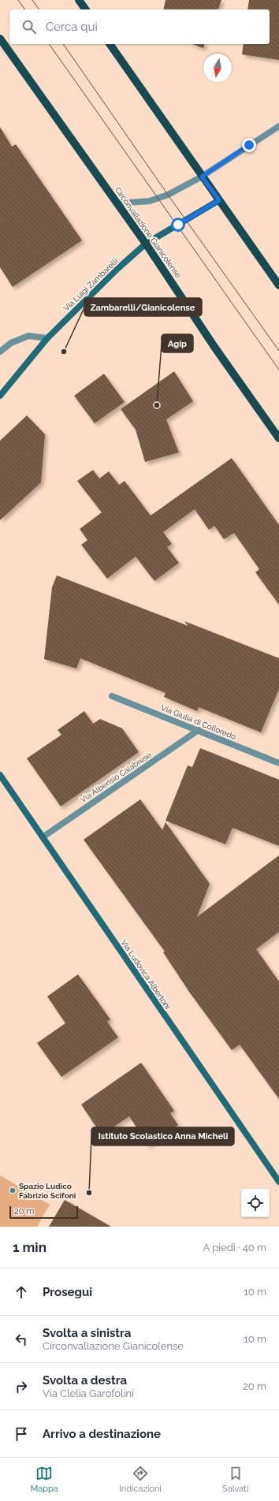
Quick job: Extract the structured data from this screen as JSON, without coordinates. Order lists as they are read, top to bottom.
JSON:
{
  "streets": {
    "main road": ["Circonvallazione Gianicolense"],
    "street": [
      "Via Luigi Zambarelli",
      "Via Giulia di Colloredo",
      "Via Albensio Calabrese",
      "Via Ludovica Albertoni"
    ]
  },
  "crossings": [
    ["Circonvallazione Gianicolense", "Via Luigi Zambarelli"],
    ["Via Giulia di Colloredo", "Via Albensio Calabrese"],
    ["Via Albensio Calabrese", "Via Ludovica Albertoni"]
  ],
  "places": [
    "Zambarelli/Gianicolense",
    "Agip",
    "Spazio Ludico Fabrizio Scifoni",
    "Istituto Scolastico Anna Micheli"
  ],
  "scale_bar": "20 m",
  "north": "bottom",
  "page": {
    "search": "Cerca qui",
    "scale": "20 m",
    "heading": ["1 min", "A piedi · 40 m"],
    "list": [
      ["Prosegui", "10 m"],
      ["Svolta a sinistra", "Circonvallazione Gianicolense", "10 m"],
      ["Svolta a destra", "Via Clelia Garofolini", "20 m"],
      "Arrivo a destinazione"
    ],
    "nav": ["Mappa", "Indicazioni", "Salvati"]
  }
}
